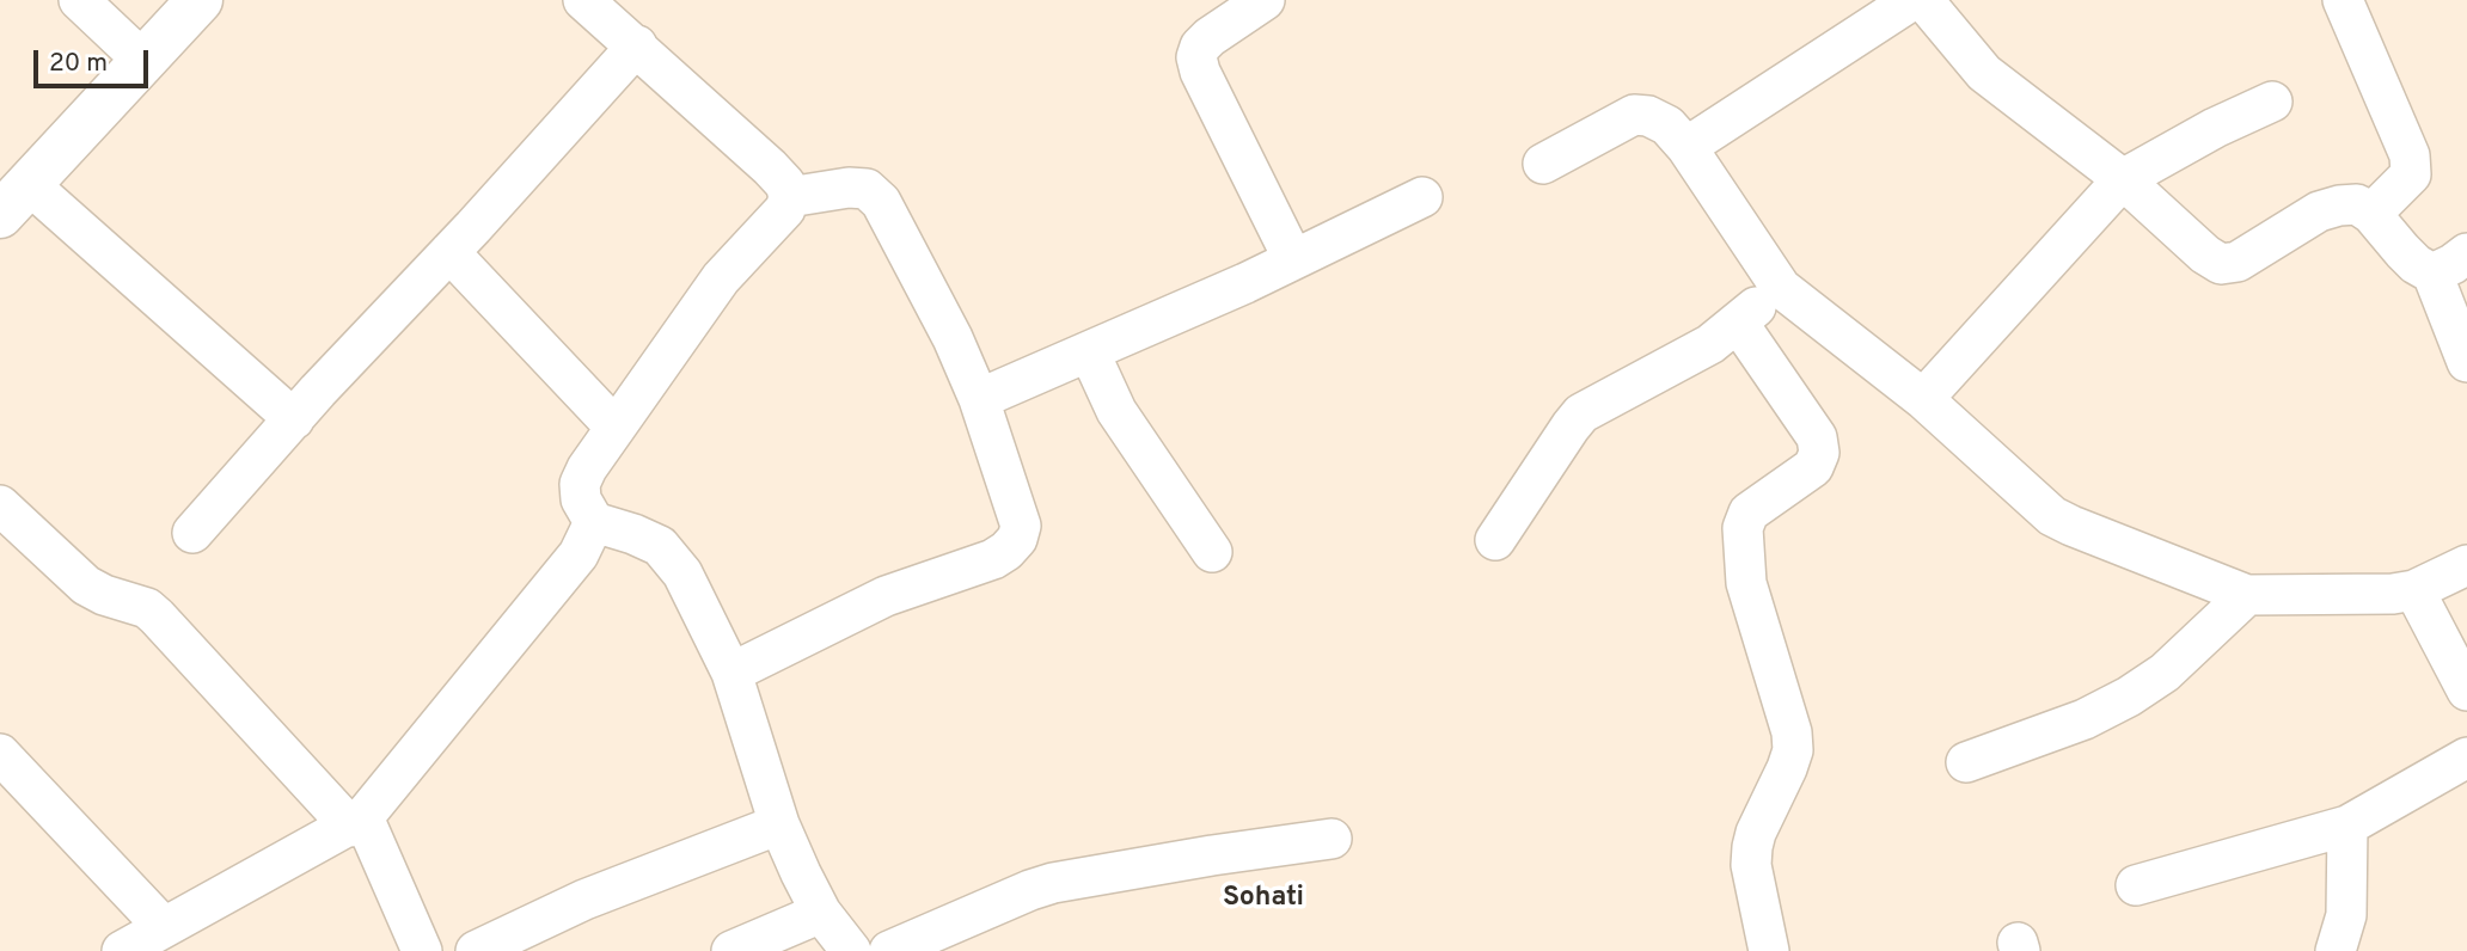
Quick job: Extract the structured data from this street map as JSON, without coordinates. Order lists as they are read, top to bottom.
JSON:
{
  "districts": ["Sohati"],
  "scale_bar": "20 m"
}
